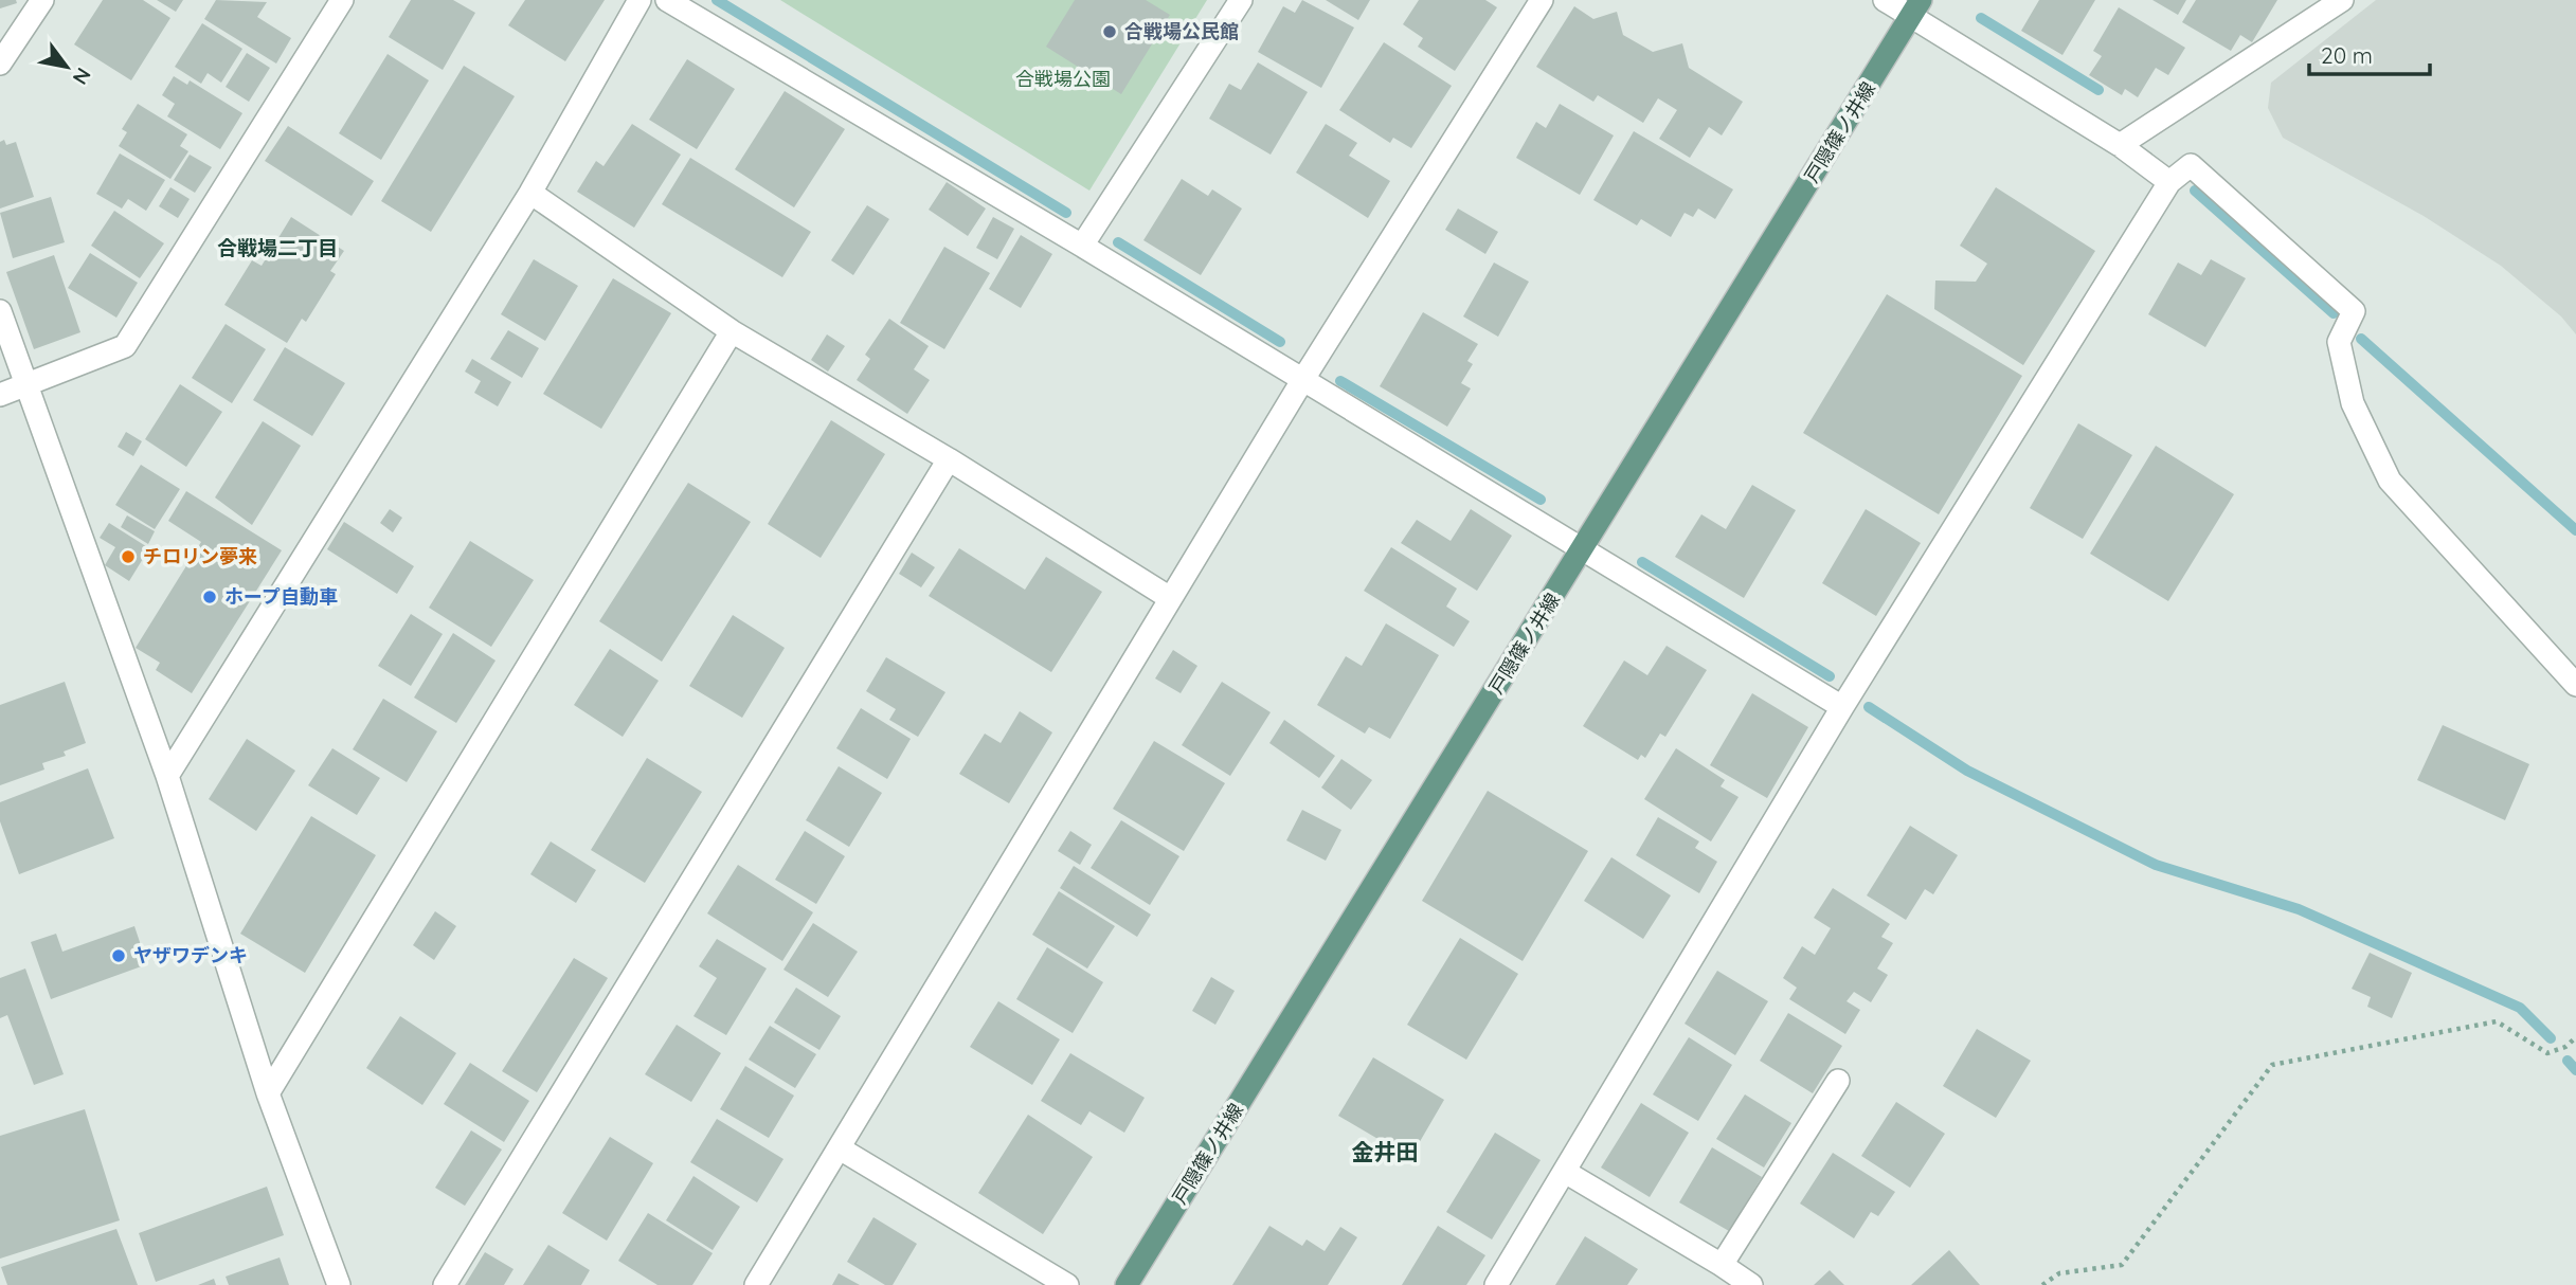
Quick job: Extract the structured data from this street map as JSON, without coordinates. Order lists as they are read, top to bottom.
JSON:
{
  "streets": {
    "main road": ["戸隠篠ノ井線"]
  },
  "districts": ["合戦場二丁目", "金井田"],
  "parks": ["合戦場公園"],
  "places": [
    "合戦場公民館",
    "チロリン夢来",
    "ホープ自動車",
    "ヤザワデンキ"
  ],
  "scale_bar": "20 m",
  "north": "bottom right"
}
